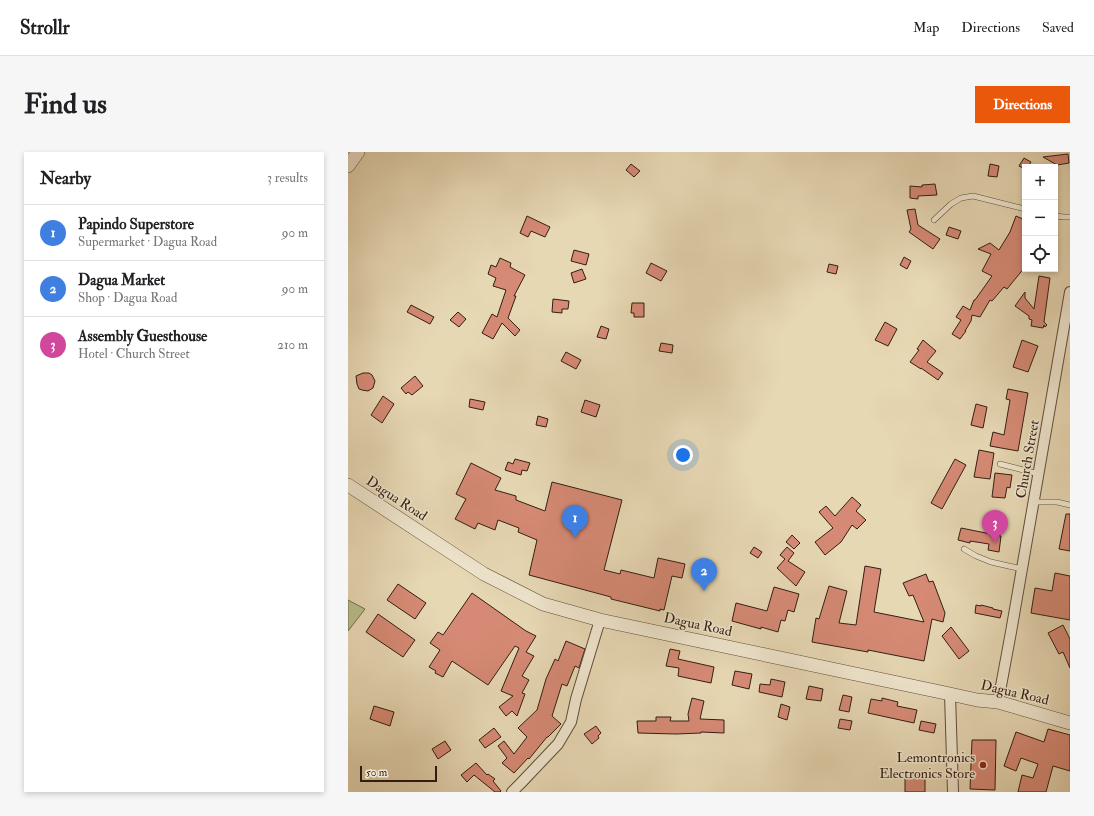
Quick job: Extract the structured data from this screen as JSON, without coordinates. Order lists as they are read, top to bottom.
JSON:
{
  "streets": {
    "street": ["Church Street", "Dagua Road"]
  },
  "crossings": [
    ["Church Street", "Dagua Road"]
  ],
  "places": ["Lemontronics Electronics Store"],
  "scale_bar": "50 m",
  "page": {
    "header": "Strollr",
    "nav": ["Map", "Directions", "Saved"],
    "buttons": "Directions",
    "title": "Find us",
    "heading": ["Nearby", "3 results"],
    "map_buttons": ["+", "−"],
    "list": [
      {
        "mark": "1",
        "name": "Papindo Superstore",
        "note": "Supermarket · Dagua Road",
        "value": "90 m"
      },
      {
        "mark": "2",
        "name": "Dagua Market",
        "note": "Shop · Dagua Road",
        "value": "90 m"
      },
      {
        "mark": "3",
        "name": "Assembly Guesthouse",
        "note": "Hotel · Church Street",
        "value": "210 m"
      }
    ],
    "pins": ["1", "3", "2"],
    "scale": "50 m"
  }
}
